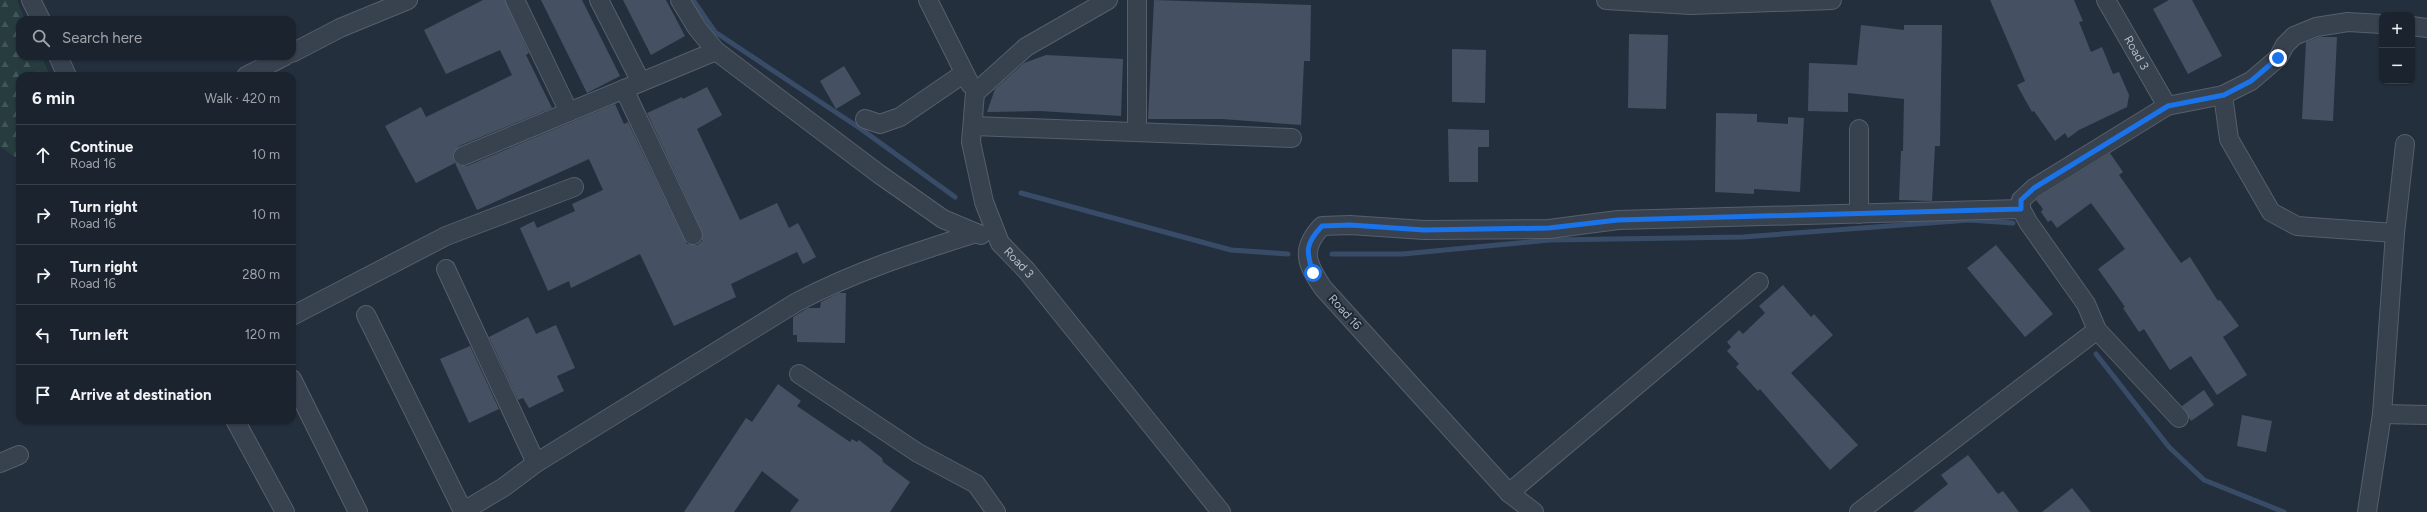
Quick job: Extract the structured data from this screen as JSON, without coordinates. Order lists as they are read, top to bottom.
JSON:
{
  "streets": {
    "street": ["Road 3", "Road 16"]
  },
  "page": {
    "map_buttons": ["+", "−"],
    "search": "Search here",
    "heading": ["6 min", "Walk · 420 m"],
    "list": [
      ["Continue", "Road 16", "10 m"],
      ["Turn right", "Road 16", "10 m"],
      ["Turn right", "Road 16", "280 m"],
      ["Turn left", "120 m"],
      "Arrive at destination"
    ]
  }
}
